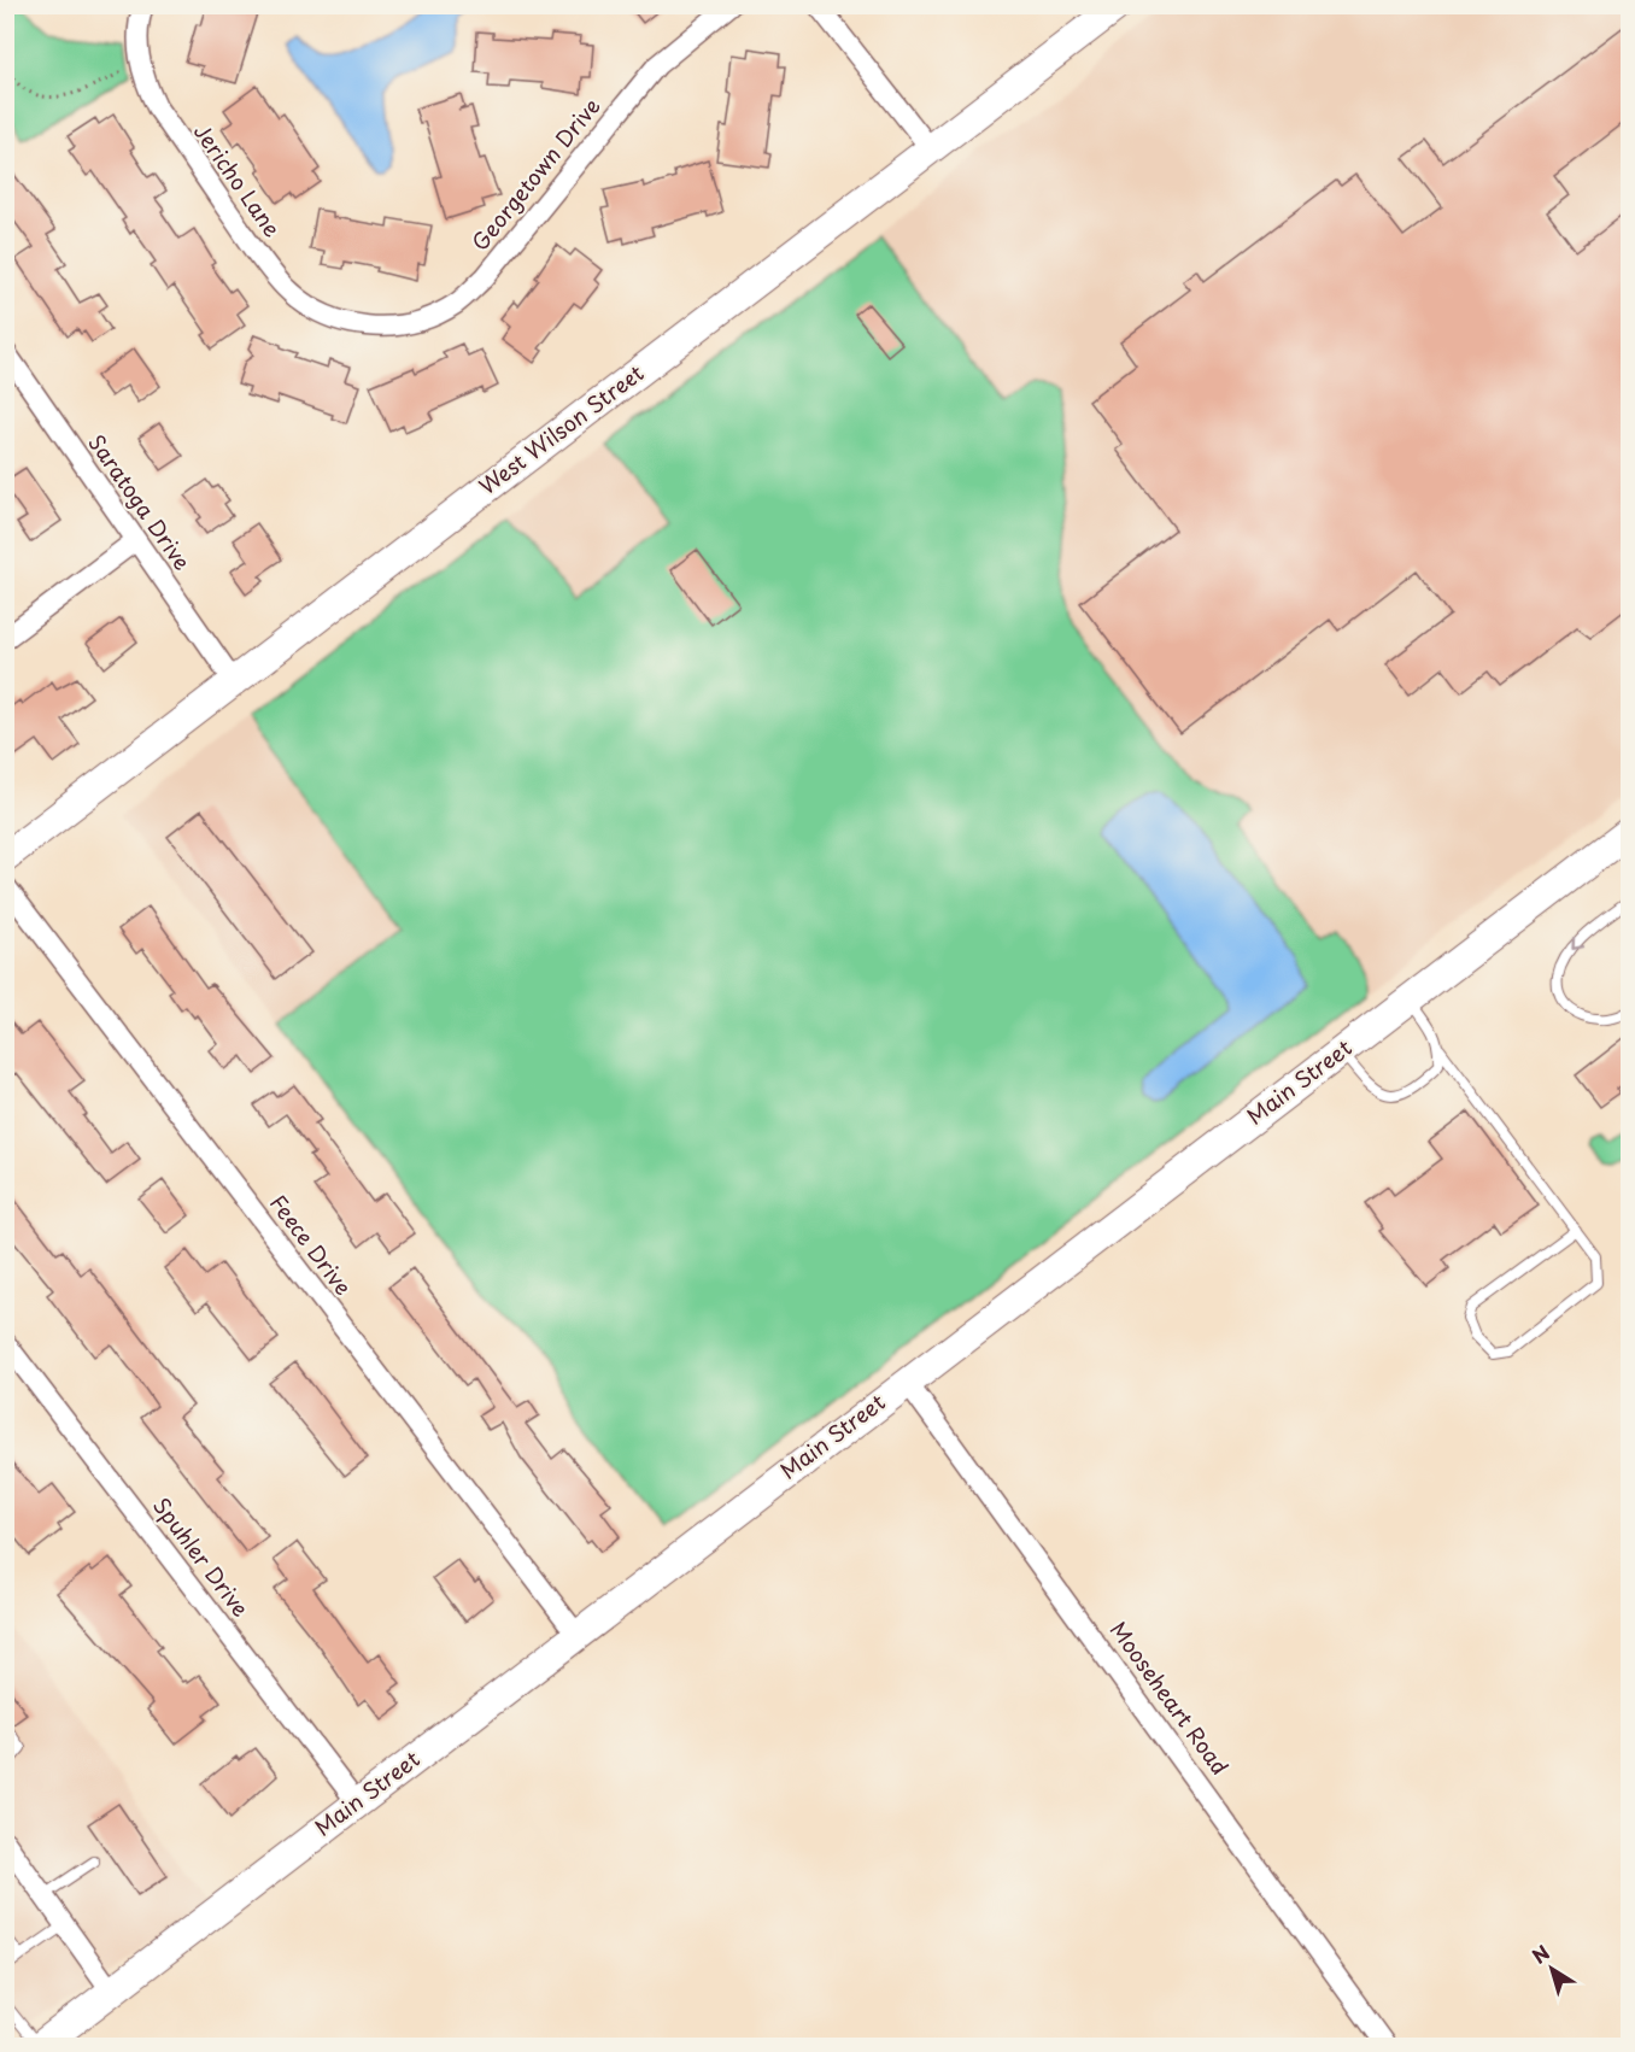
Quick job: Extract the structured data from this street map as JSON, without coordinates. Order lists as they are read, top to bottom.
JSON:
{
  "streets": {
    "main road": ["West Wilson Street", "Main Street"],
    "street": [
      "Georgetown Drive",
      "Jericho Lane",
      "Saratoga Drive",
      "Feece Drive",
      "Spuhler Drive",
      "Mooseheart Road"
    ]
  },
  "crossings": [
    ["Georgetown Drive", "Jericho Lane"],
    ["West Wilson Street", "Saratoga Drive"],
    ["Main Street", "Feece Drive"],
    ["Main Street", "Spuhler Drive"],
    ["Main Street", "Mooseheart Road"]
  ],
  "north": "top left"
}
